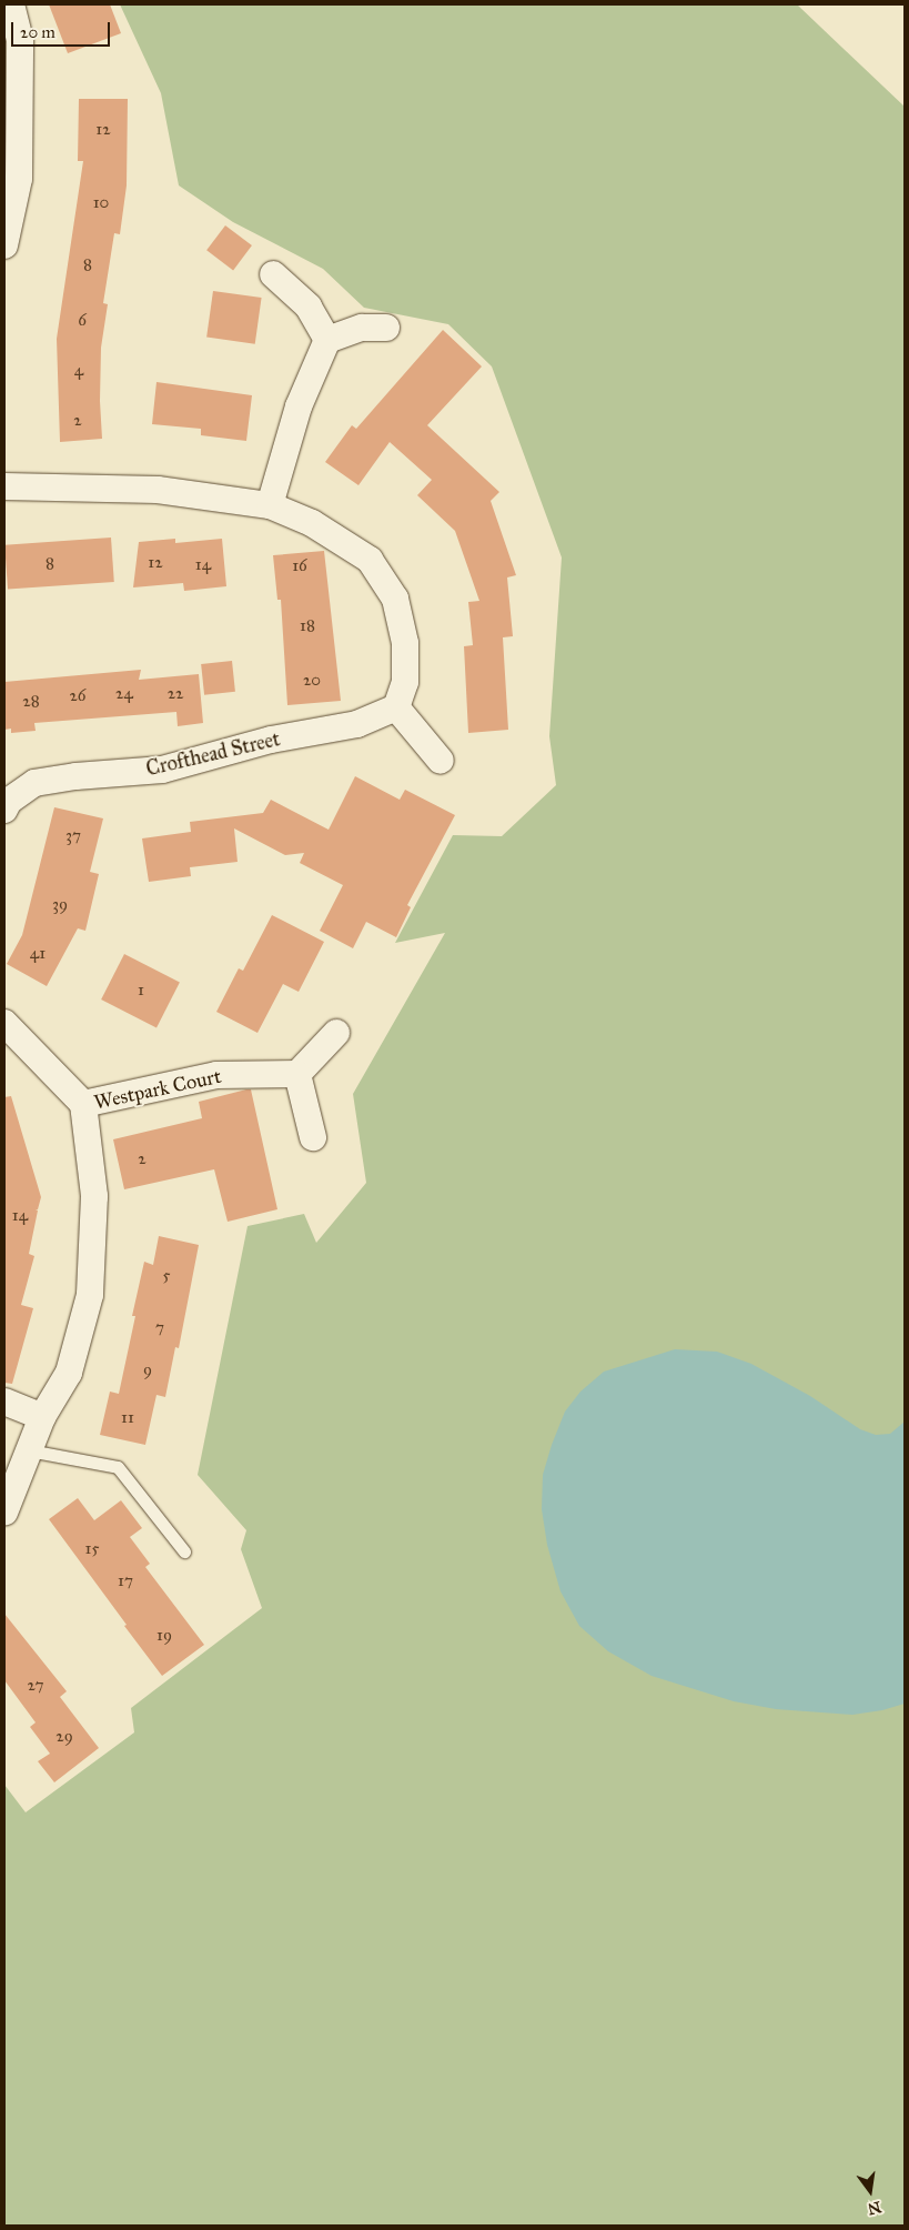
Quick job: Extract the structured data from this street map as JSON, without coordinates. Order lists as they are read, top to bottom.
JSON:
{
  "streets": {
    "street": ["Crofthead Street", "Westpark Court"]
  },
  "house_numbers": [
    "12",
    "10",
    "8",
    "6",
    "4",
    "2",
    "12",
    "8",
    "14",
    "16",
    "18",
    "20",
    "24",
    "22",
    "26",
    "28",
    "37",
    "39",
    "41",
    "1",
    "2",
    "14",
    "5",
    "7",
    "9",
    "11",
    "15",
    "17",
    "19",
    "27",
    "29"
  ],
  "scale_bar": "20 m",
  "north": "bottom"
}
